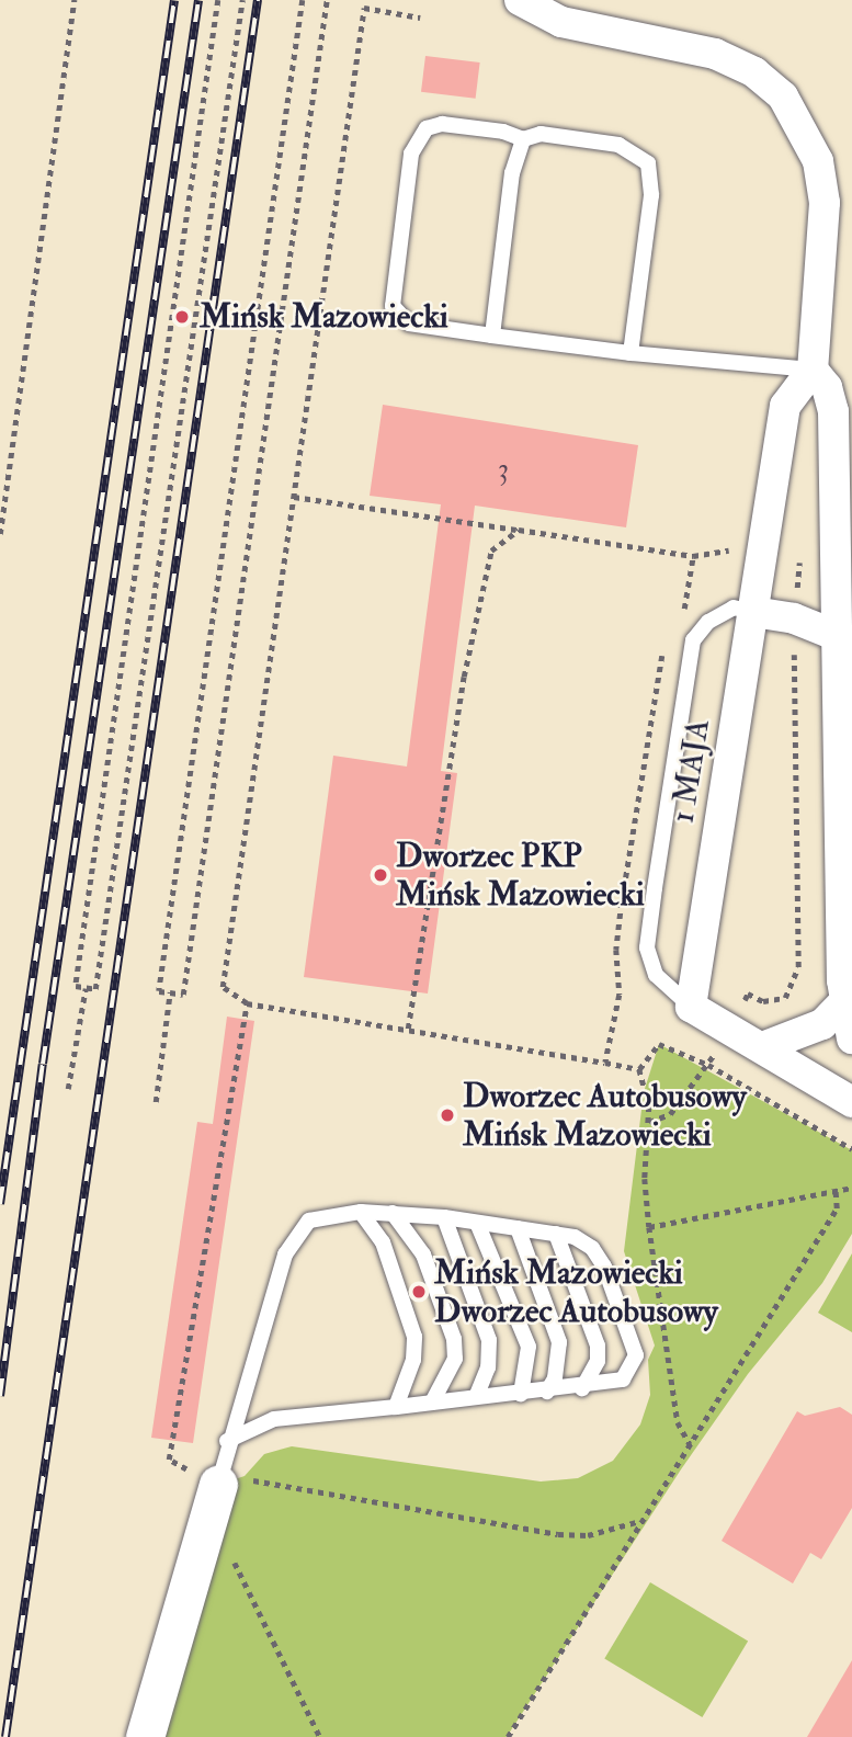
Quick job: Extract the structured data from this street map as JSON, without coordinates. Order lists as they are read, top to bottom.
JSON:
{
  "streets": {
    "street": ["1 MAJA"]
  },
  "places": [
    "Mińsk Mazowiecki",
    "Dworzec PKP Mińsk Mazowiecki",
    "Dworzec Autobusowy Mińsk Mazowiecki",
    "Mińsk Mazowiecki Dworzec Autobusowy"
  ],
  "house_numbers": ["3"]
}
